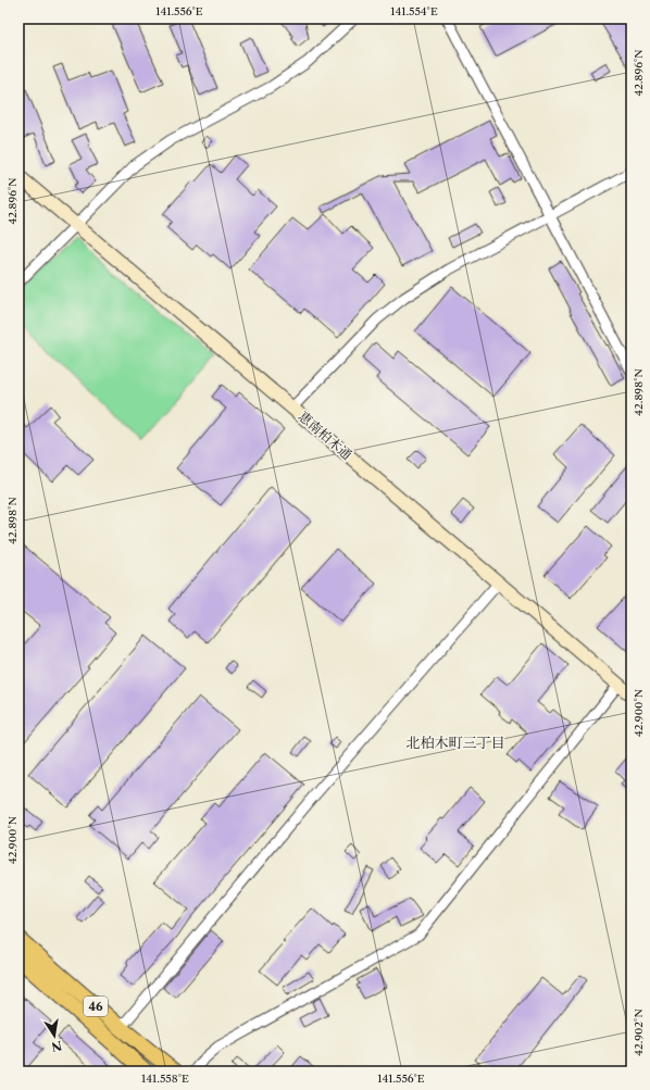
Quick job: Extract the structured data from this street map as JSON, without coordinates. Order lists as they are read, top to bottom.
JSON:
{
  "streets": {
    "main road": ["46"],
    "street": ["恵南柏木通"]
  },
  "districts": ["北柏木町三丁目"],
  "north": "bottom",
  "coordinates": [
    "141.556°E",
    "141.554°E",
    "42.896°N",
    "42.898°N",
    "42.900°N",
    "42.902°N",
    "141.558°E"
  ]
}
